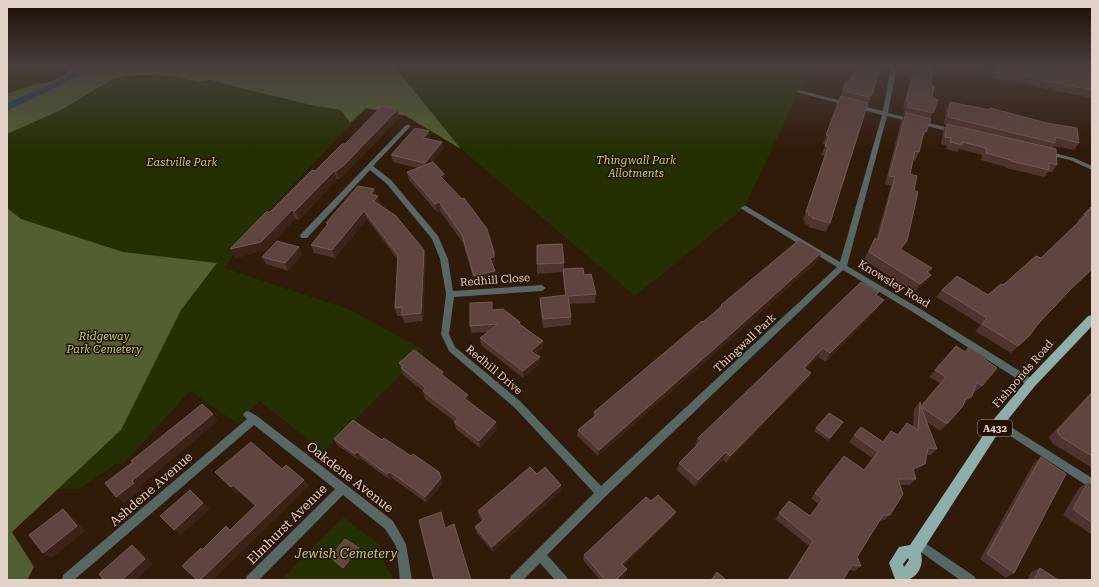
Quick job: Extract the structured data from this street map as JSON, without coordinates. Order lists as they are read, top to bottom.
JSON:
{
  "streets": {
    "main road": ["Fishponds Road", "A432"],
    "street": [
      "Redhill Close",
      "Knowsley Road",
      "Thingwall Park",
      "Redhill Drive",
      "Oakdene Avenue",
      "Ashdene Avenue",
      "Elmhurst Avenue"
    ]
  },
  "crossings": [
    ["Redhill Close", "Redhill Drive"],
    ["Knowsley Road", "Thingwall Park"],
    ["Knowsley Road", "Fishponds Road"],
    ["Thingwall Park", "Redhill Drive"],
    ["Oakdene Avenue", "Ashdene Avenue"],
    ["Oakdene Avenue", "Elmhurst Avenue"]
  ],
  "parks": [
    "Thingwall Park Allotments",
    "Eastville Park",
    "Ridgeway Park Cemetery",
    "Jewish Cemetery"
  ]
}
